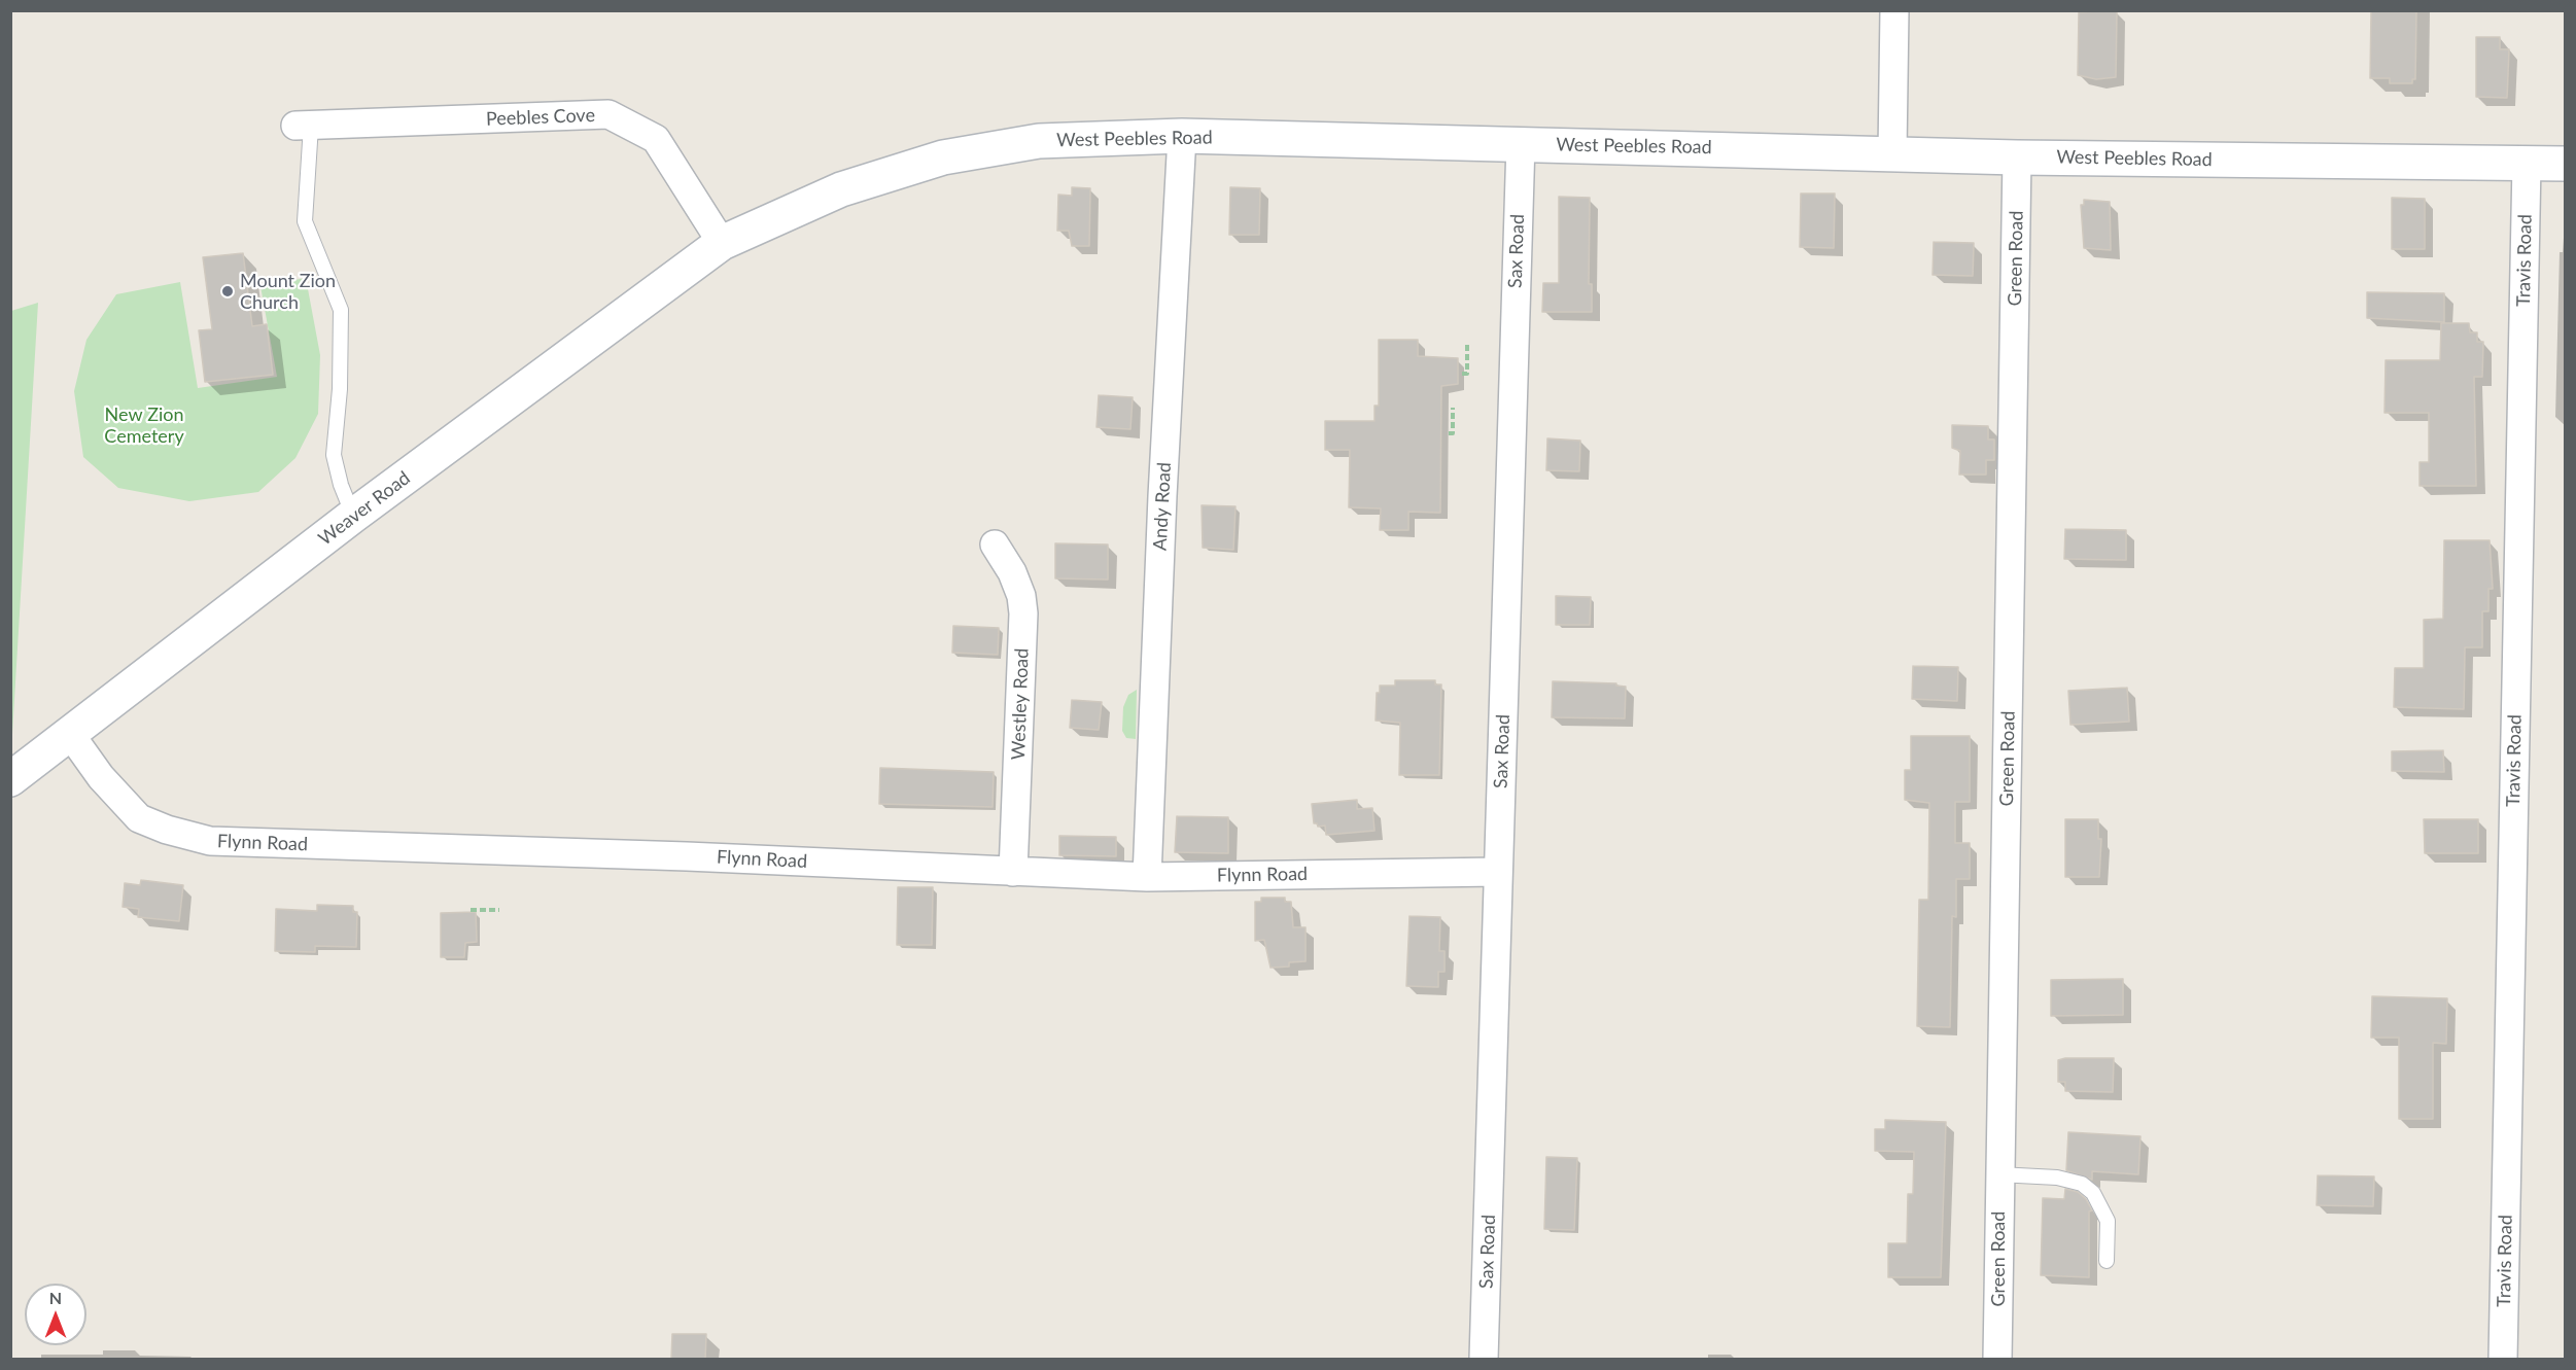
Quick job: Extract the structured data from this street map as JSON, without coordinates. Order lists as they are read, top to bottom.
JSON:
{
  "streets": {
    "main road": ["West Peebles Road", "Weaver Road"],
    "street": [
      "Peebles Cove",
      "Sax Road",
      "Green Road",
      "Travis Road",
      "Andy Road",
      "Westley Road",
      "Flynn Road"
    ]
  },
  "crossings": [
    ["Peebles Cove", "West Peebles Road"],
    ["Peebles Cove", "Weaver Road"],
    ["West Peebles Road", "Sax Road"],
    ["West Peebles Road", "Green Road"],
    ["West Peebles Road", "Travis Road"],
    ["West Peebles Road", "Andy Road"],
    ["West Peebles Road", "Weaver Road"],
    ["Sax Road", "Flynn Road"],
    ["Andy Road", "Flynn Road"],
    ["Weaver Road", "Flynn Road"],
    ["Westley Road", "Flynn Road"]
  ],
  "parks": ["New Zion Cemetery"],
  "places": ["Mount Zion Church"],
  "north": "top"
}
